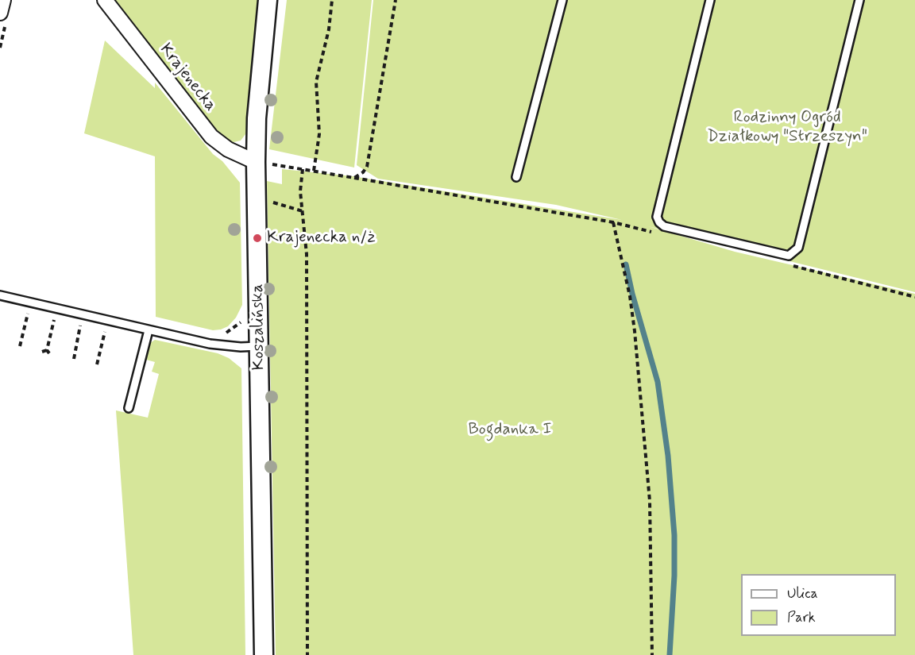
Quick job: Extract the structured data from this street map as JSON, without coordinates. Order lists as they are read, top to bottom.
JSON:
{
  "streets": {
    "street": ["Krajenecka", "Koszalińska"]
  },
  "crossings": [
    ["Krajenecka", "Koszalińska"]
  ],
  "parks": ["Rodzinny Ogród Działkowy \"Strzeszyn\"", "Bogdanka I"],
  "places": ["Krajenecka n/ż"],
  "legend": ["Ulica", "Park"]
}
